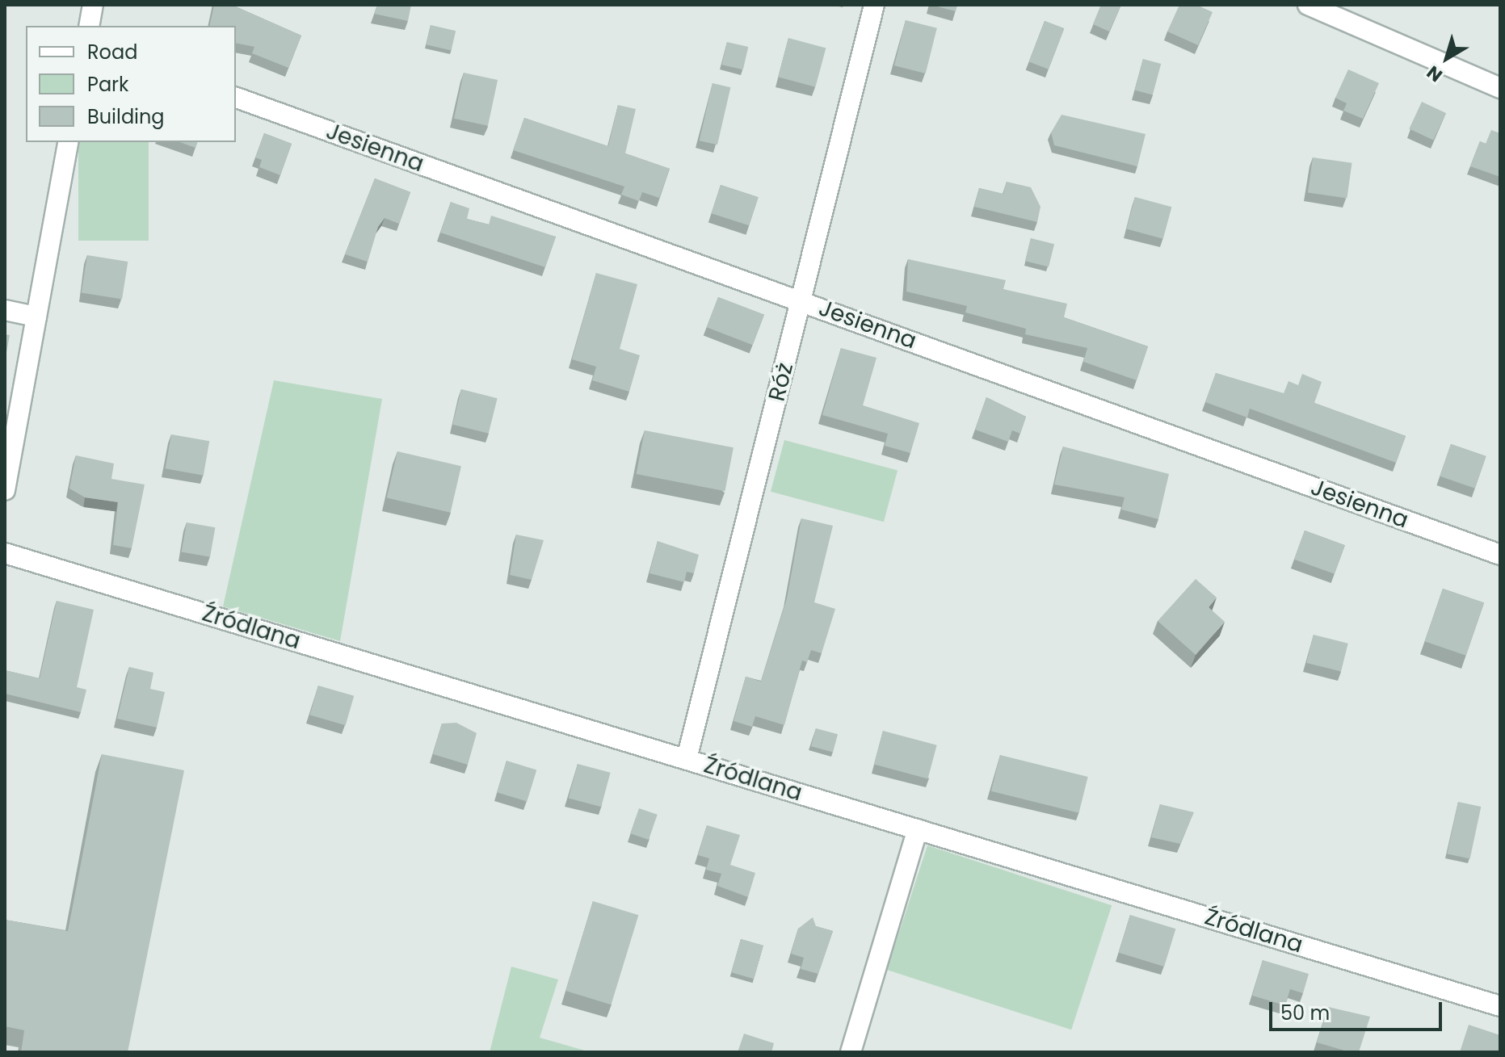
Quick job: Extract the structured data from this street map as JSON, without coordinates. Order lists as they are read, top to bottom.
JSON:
{
  "streets": {
    "street": ["Jesienna", "Róż", "Źródlana"]
  },
  "crossings": [
    ["Jesienna", "Róż"],
    ["Róż", "Źródlana"]
  ],
  "legend": ["Road", "Park", "Building"],
  "scale_bar": "50 m",
  "north": "bottom left"
}
